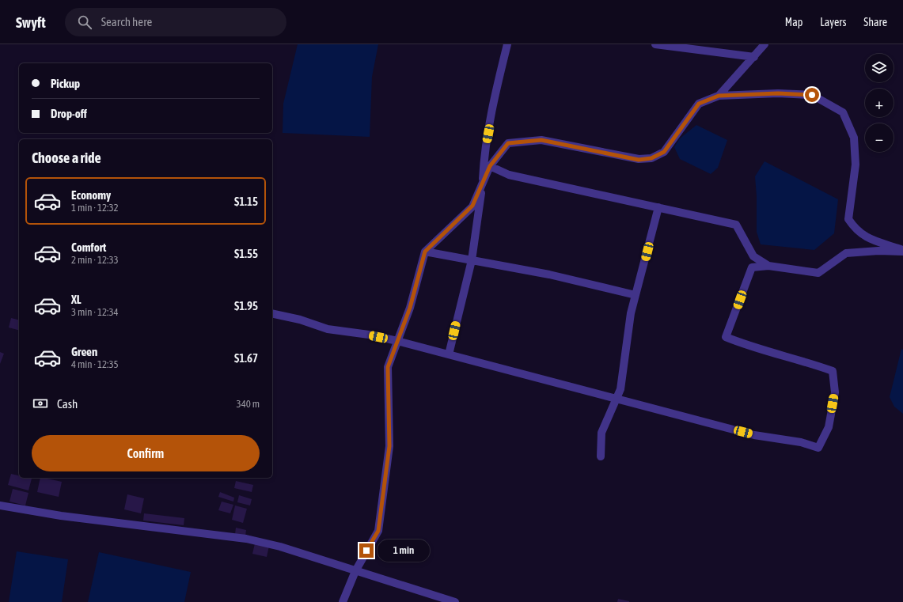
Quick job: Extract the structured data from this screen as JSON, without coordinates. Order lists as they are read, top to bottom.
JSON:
{
  "page": {
    "header": "Swyft",
    "search": "Search here",
    "nav": ["Map", "Layers", "Share"],
    "map_buttons": ["+", "−"],
    "banner": ["Pickup", "Drop-off"],
    "heading": "Choose a ride",
    "list": [
      {
        "name": "Economy",
        "note": "1 min · 12:32",
        "value": "$1.15"
      },
      {
        "name": "Comfort",
        "note": "2 min · 12:33",
        "value": "$1.55"
      },
      {
        "name": "XL",
        "note": "3 min · 12:34",
        "value": "$1.95"
      },
      {
        "name": "Green",
        "note": "4 min · 12:35",
        "value": "$1.67"
      }
    ],
    "pay": ["Cash", "340 m"],
    "buttons": "Confirm",
    "bubble": "1 min"
  }
}
